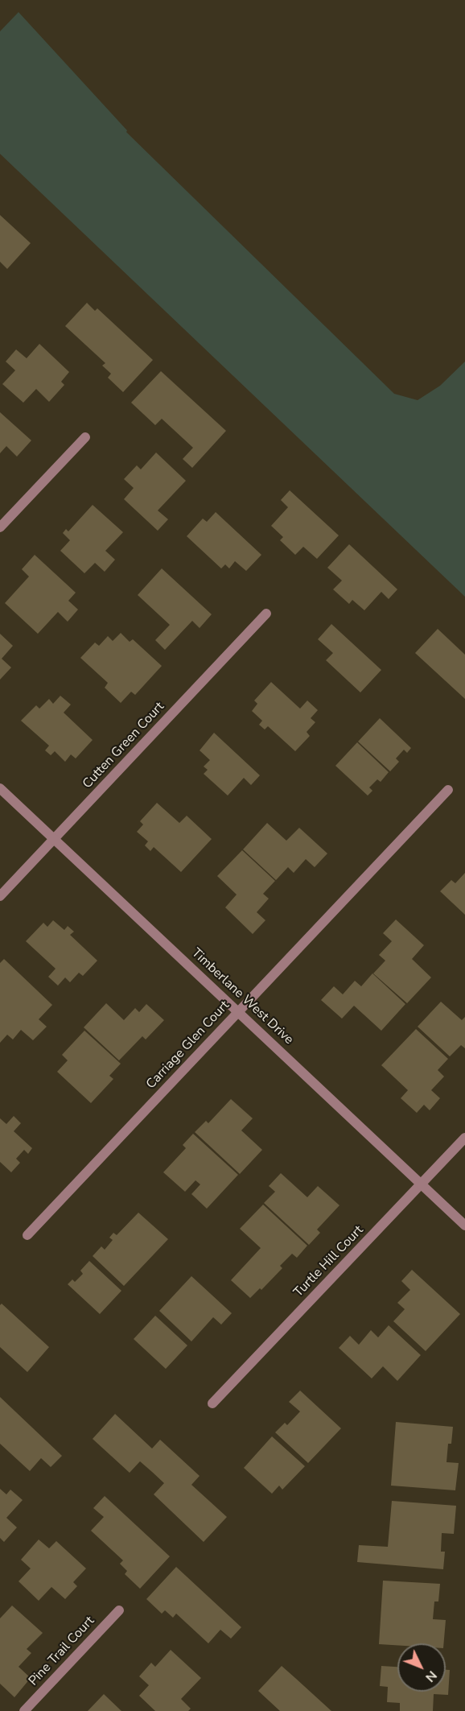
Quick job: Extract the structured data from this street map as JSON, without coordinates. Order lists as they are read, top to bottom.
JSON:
{
  "streets": {
    "street": [
      "Cutten Green Court",
      "Timberlane West Drive",
      "Carriage Glen Court",
      "Turtle Hill Court",
      "Pine Trail Court"
    ]
  },
  "crossings": [
    ["Cutten Green Court", "Timberlane West Drive"],
    ["Timberlane West Drive", "Carriage Glen Court"],
    ["Timberlane West Drive", "Turtle Hill Court"]
  ],
  "north": "bottom right"
}
